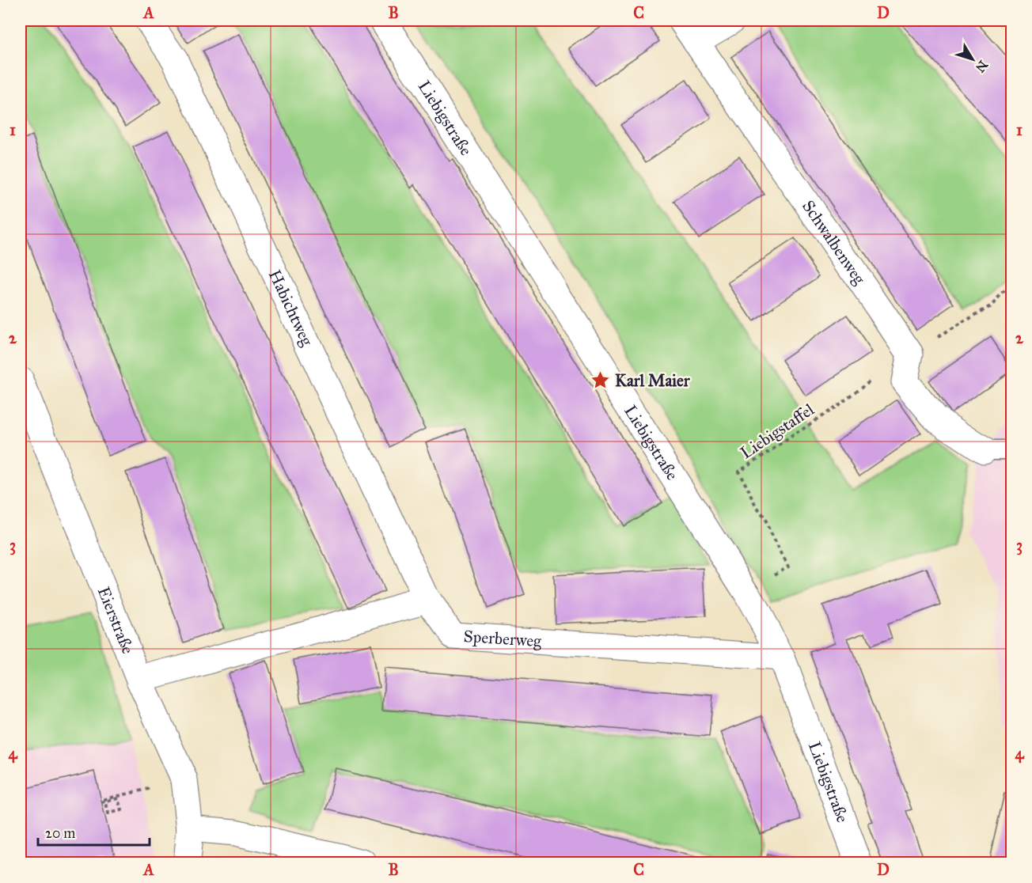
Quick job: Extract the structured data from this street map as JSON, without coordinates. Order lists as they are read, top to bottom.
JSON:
{
  "streets": {
    "street": [
      "Liebigstraße",
      "Schwalbenweg",
      "Habichtweg",
      "Eierstraße",
      "Sperberweg"
    ],
    "path": ["Liebigstaffel"]
  },
  "crossings": [
    ["Liebigstraße", "Liebigstaffel"],
    ["Liebigstraße", "Sperberweg"],
    ["Schwalbenweg", "Liebigstaffel"],
    ["Habichtweg", "Sperberweg"]
  ],
  "places": {
    "place": ["Karl Maier"]
  },
  "scale_bar": "20 m",
  "north": "bottom right",
  "grid": {
    "columns": [
      "A",
      "B",
      "C",
      "D"
    ],
    "rows": [
      "1",
      "2",
      "3",
      "4"
    ]
  }
}
